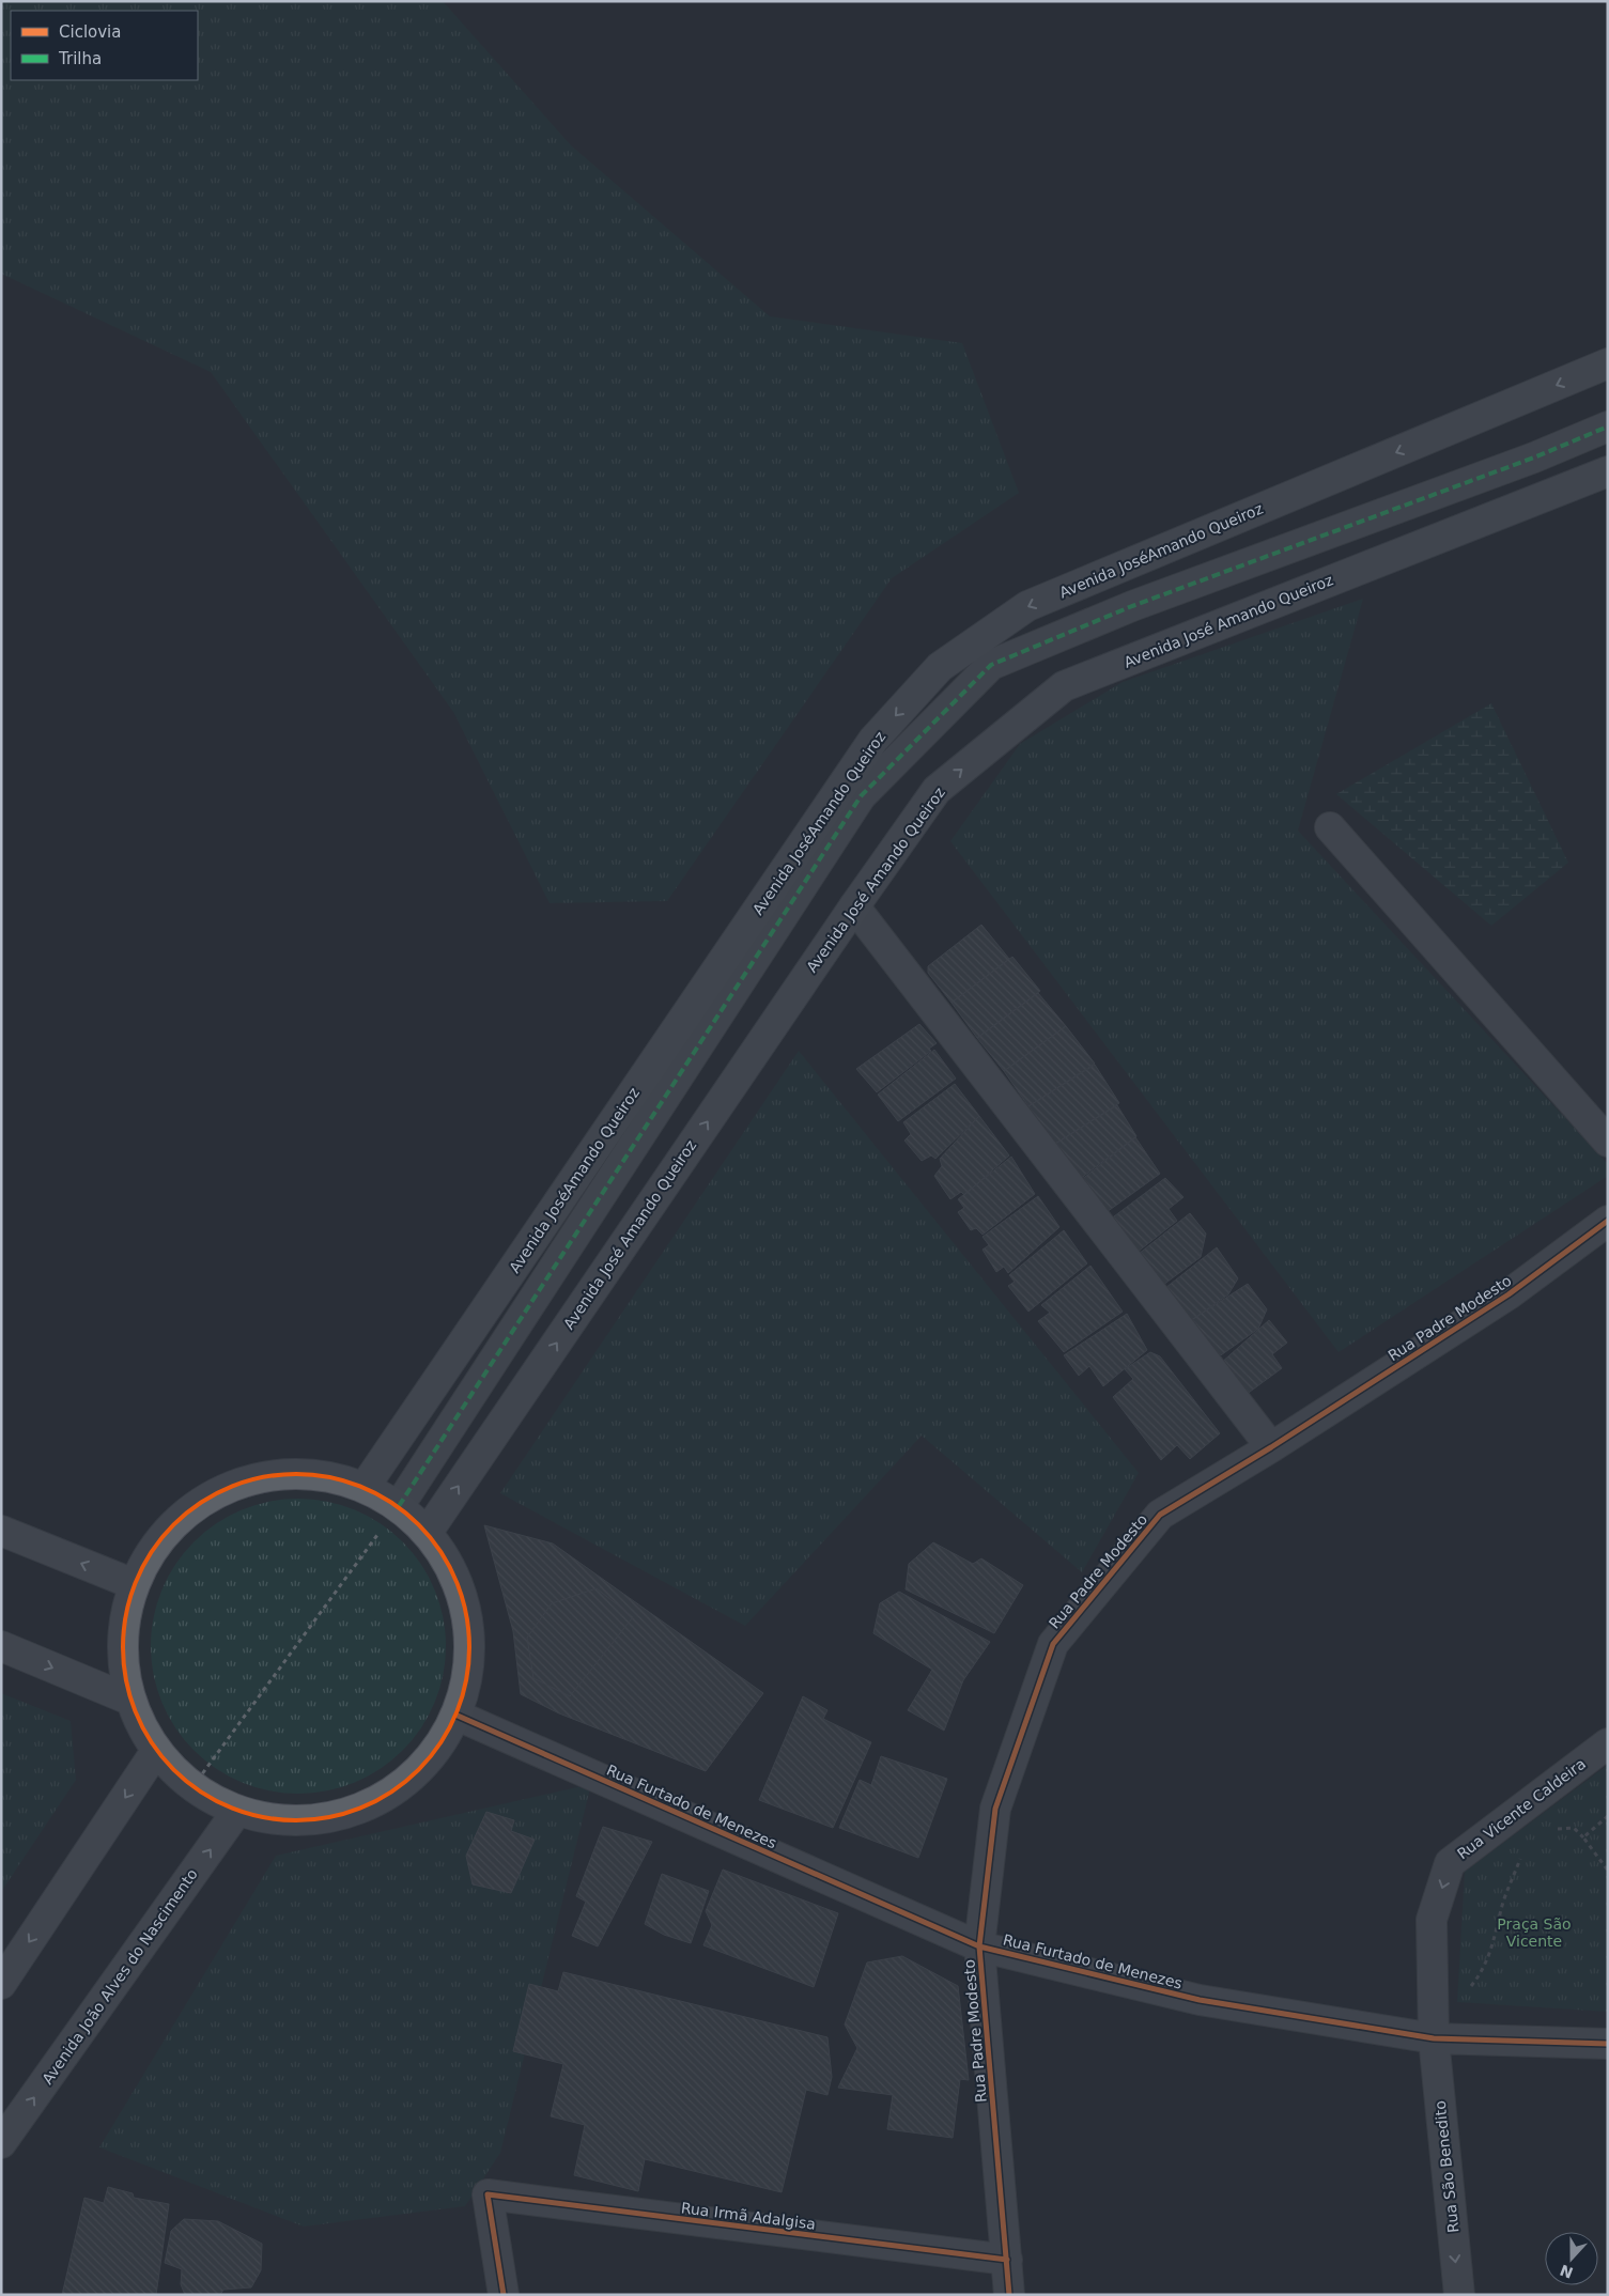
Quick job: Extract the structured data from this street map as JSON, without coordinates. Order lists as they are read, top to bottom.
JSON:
{
  "streets": {
    "main road": ["Avenida JoséAmando Queiroz", "Avenida José Amando Queiroz", "Avenida João Alves do Nascimento"],
    "street": [
      "Rua Padre Modesto",
      "Rua Furtado de Menezes",
      "Rua Vicente Caldeira",
      "Rua São Benedito",
      "Rua Irmã Adalgisa"
    ]
  },
  "crossings": [
    ["Rua Padre Modesto", "Rua Furtado de Menezes"],
    ["Rua Padre Modesto", "Rua Irmã Adalgisa"],
    ["Rua Furtado de Menezes", "Rua Vicente Caldeira"],
    ["Rua Furtado de Menezes", "Rua São Benedito"],
    ["Rua Vicente Caldeira", "Rua São Benedito"]
  ],
  "one_way": [
    "Avenida JoséAmando Queiroz",
    "Avenida José Amando Queiroz",
    "Rua Vicente Caldeira",
    "Rua São Benedito"
  ],
  "parks": ["Praça São Vicente"],
  "legend": ["Ciclovia", "Trilha"],
  "north": "bottom"
}
